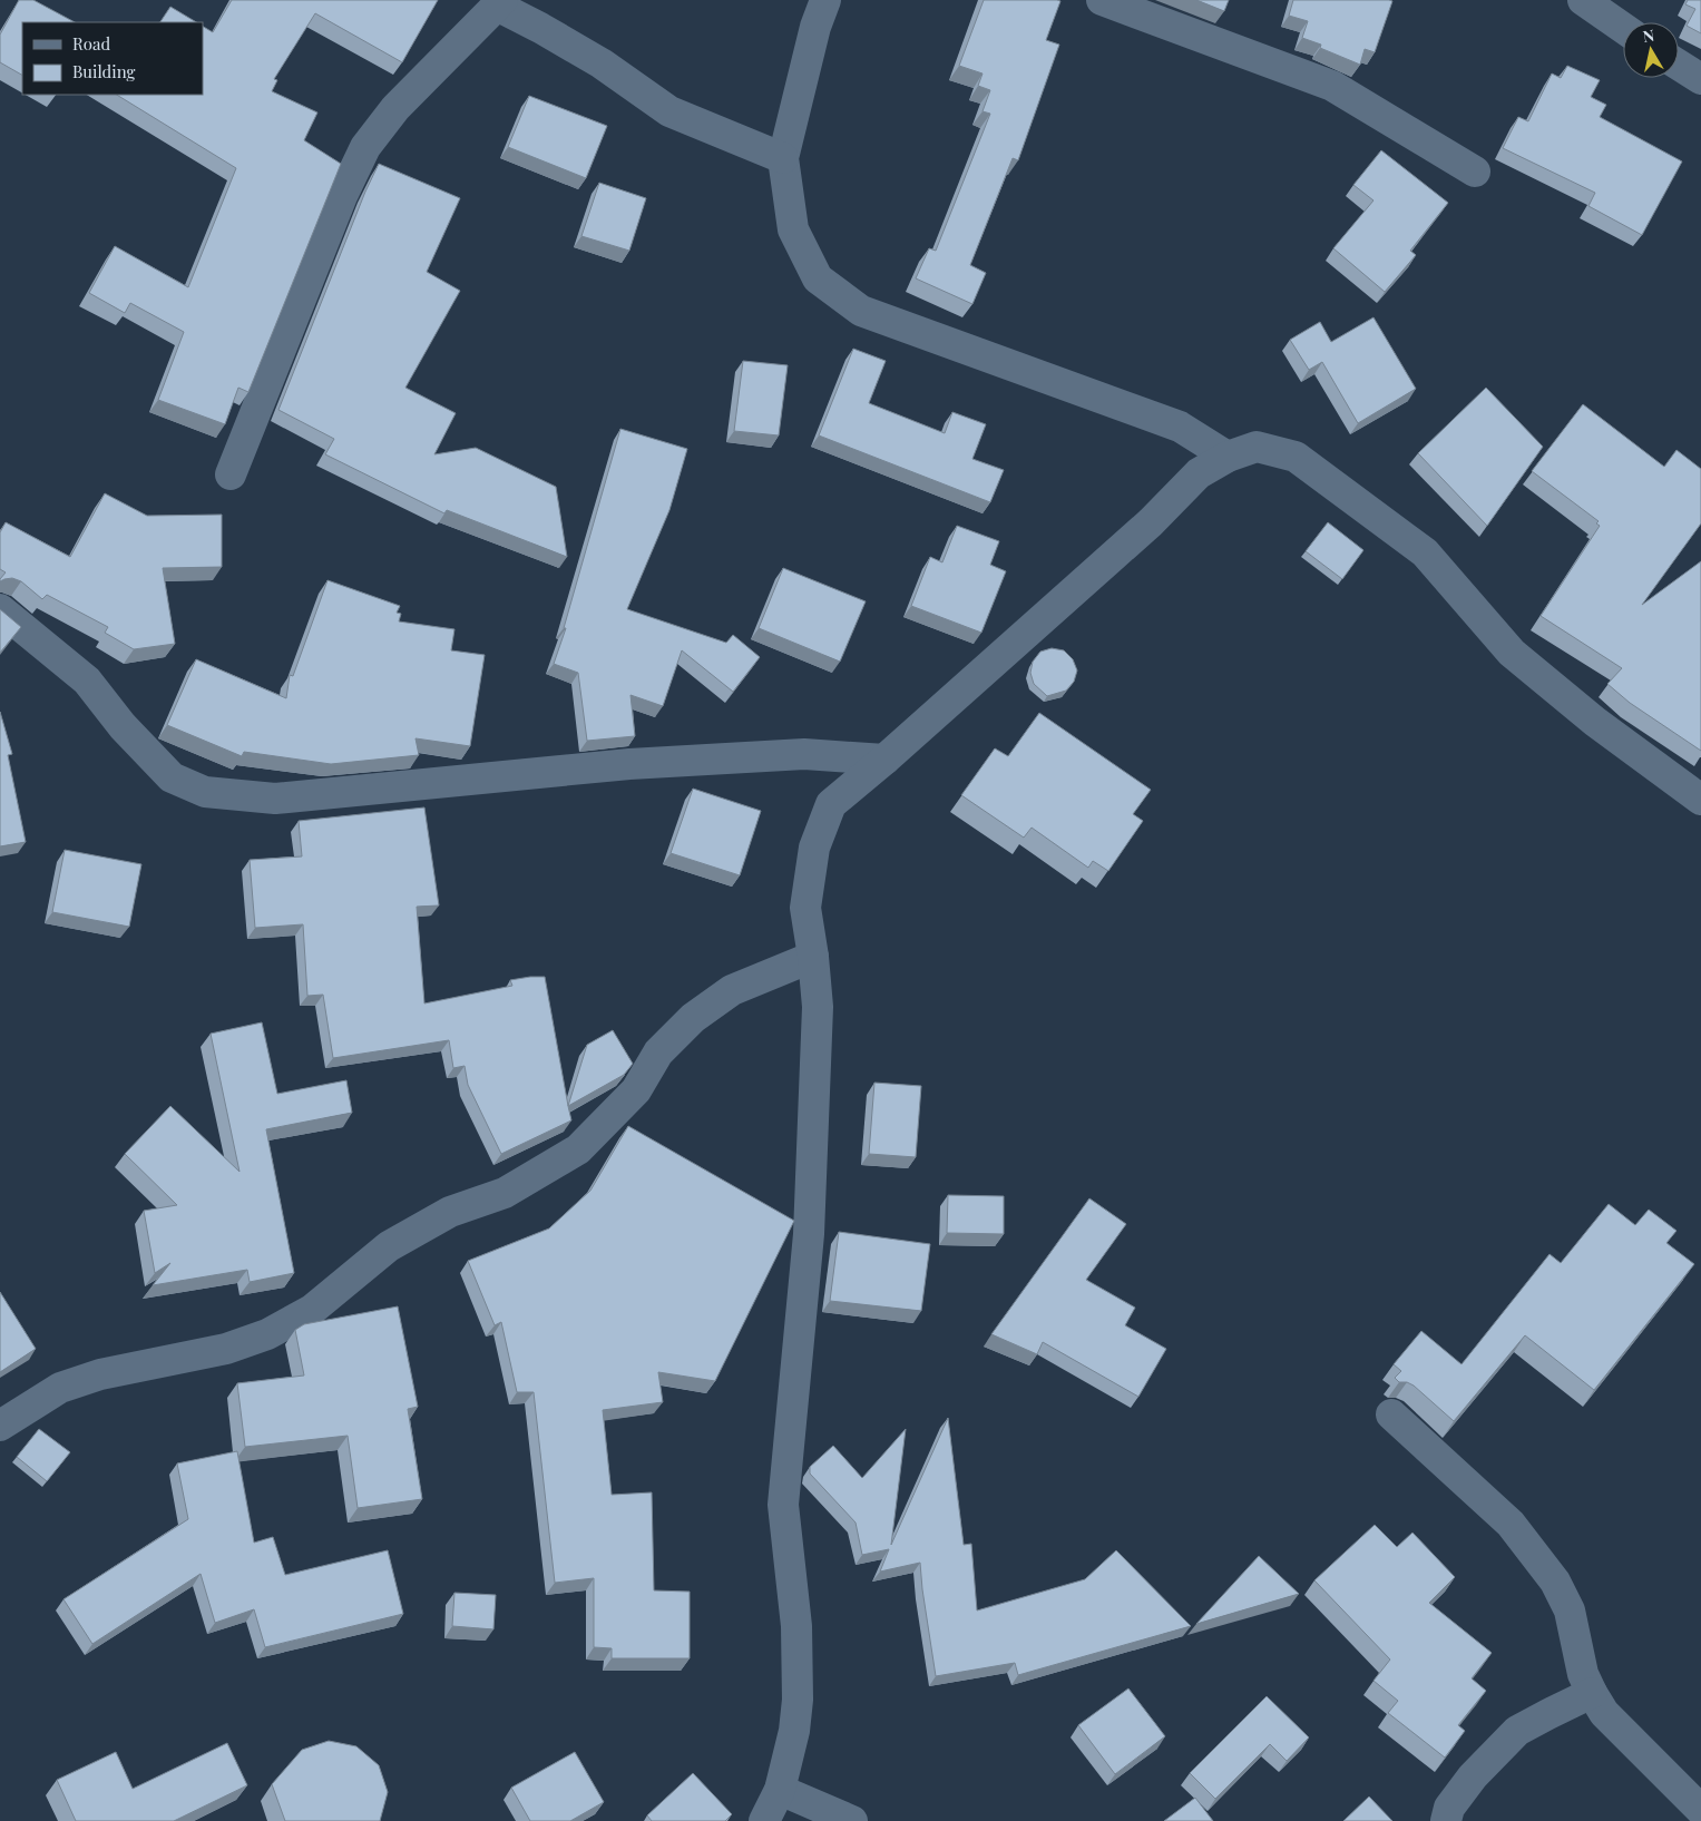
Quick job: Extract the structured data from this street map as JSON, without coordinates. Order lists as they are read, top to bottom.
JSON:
{
  "legend": ["Road", "Building"],
  "north": "top"
}
